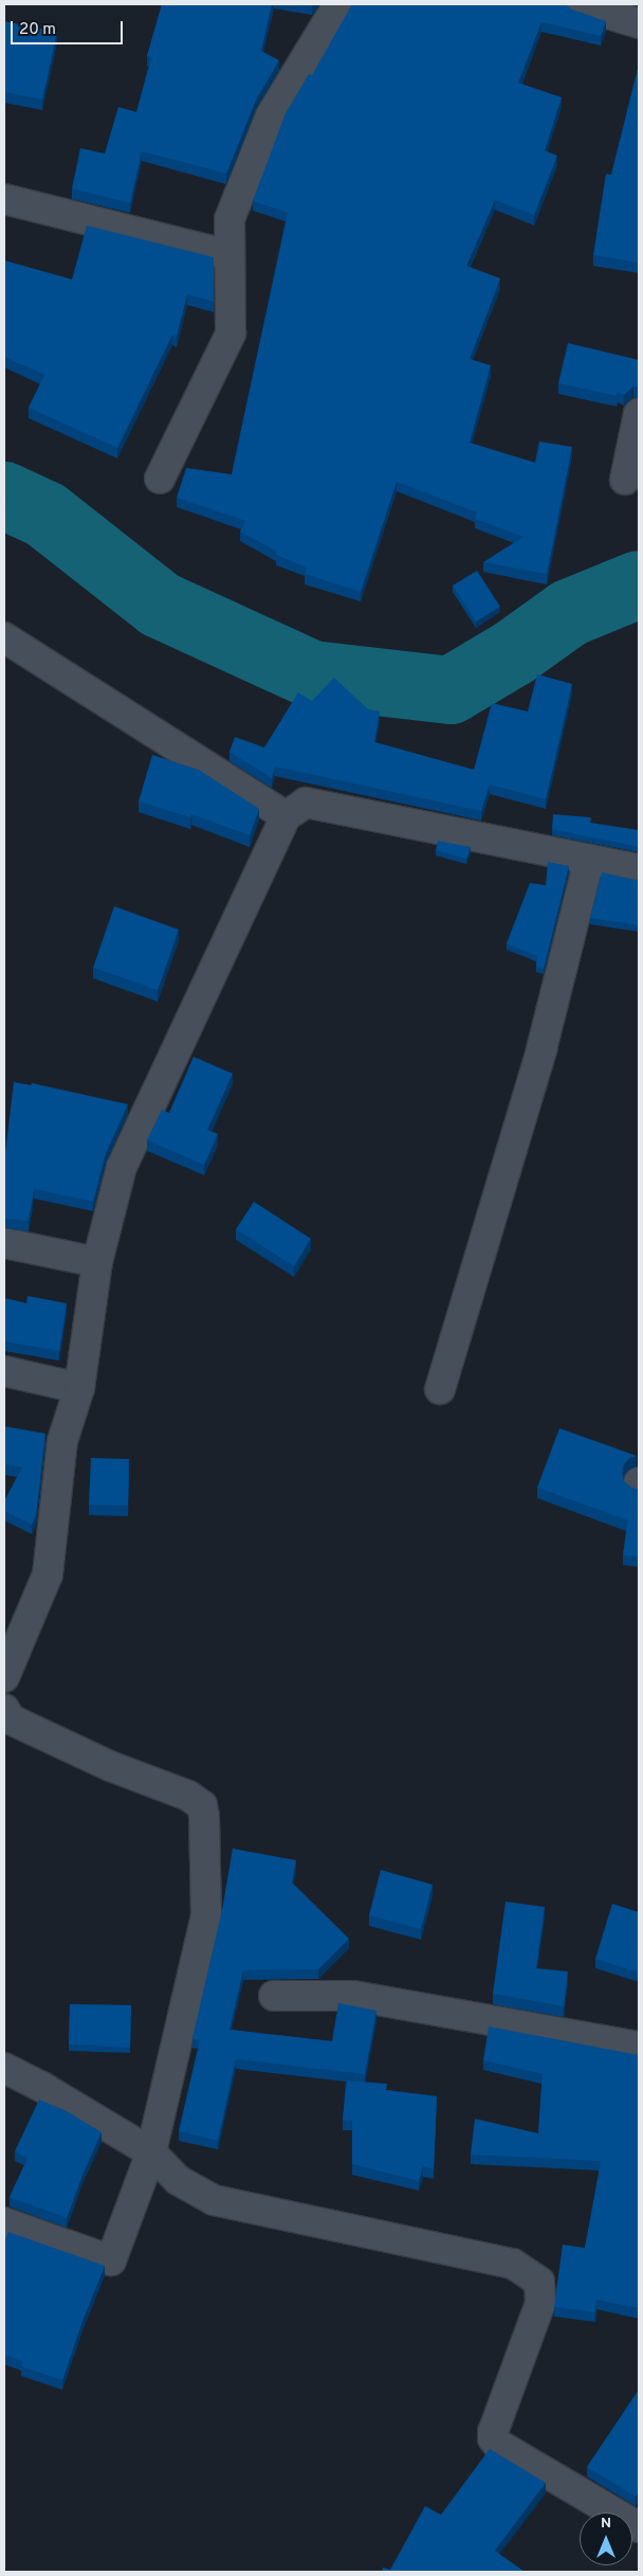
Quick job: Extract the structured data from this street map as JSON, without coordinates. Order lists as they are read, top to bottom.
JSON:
{
  "scale_bar": "20 m",
  "north": "top"
}
